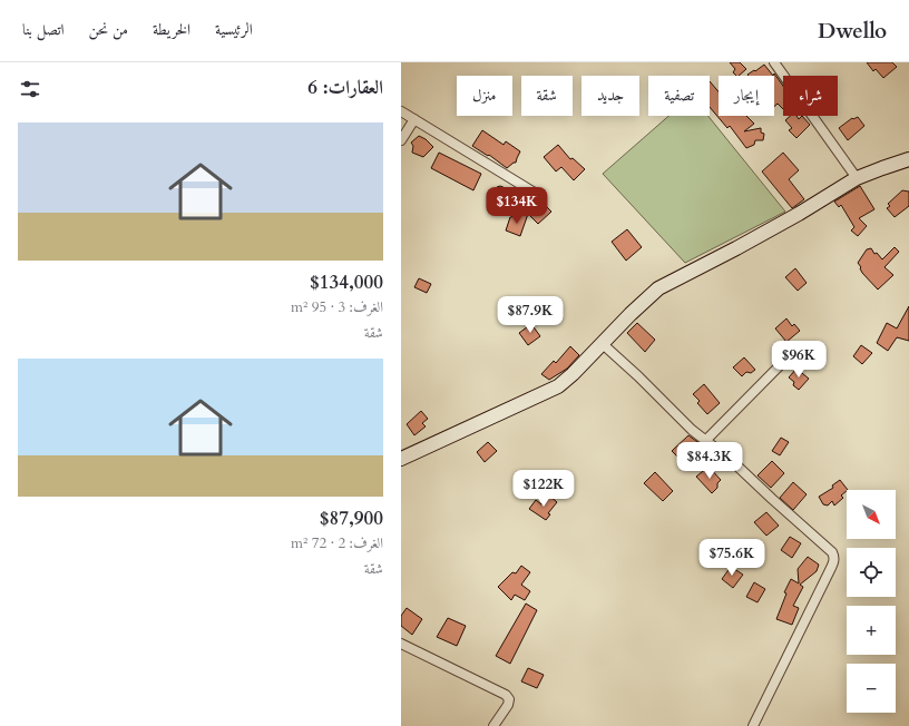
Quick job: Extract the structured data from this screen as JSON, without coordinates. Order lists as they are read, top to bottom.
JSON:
{
  "north": "bottom right",
  "page": {
    "header": "Dwello",
    "nav": [
      "الرئيسية",
      "الخريطة",
      "من نحن",
      "اتصل بنا"
    ],
    "heading": "العقارات: 6",
    "chip": [
      "شراء",
      "إيجار",
      "تصفية",
      "جديد",
      "شقة",
      "منزل"
    ],
    "list": [
      {
        "name": "$134,000",
        "note": "الغرف: 3 · 95 m² · شقة"
      },
      {
        "name": "$87,900",
        "note": "الغرف: 2 · 72 m² · شقة"
      }
    ],
    "price": [
      "$134K",
      "$87.9K",
      "$96K",
      "$84.3K",
      "$122K",
      "$75.6K"
    ],
    "map_buttons": ["+", "−"]
  }
}
